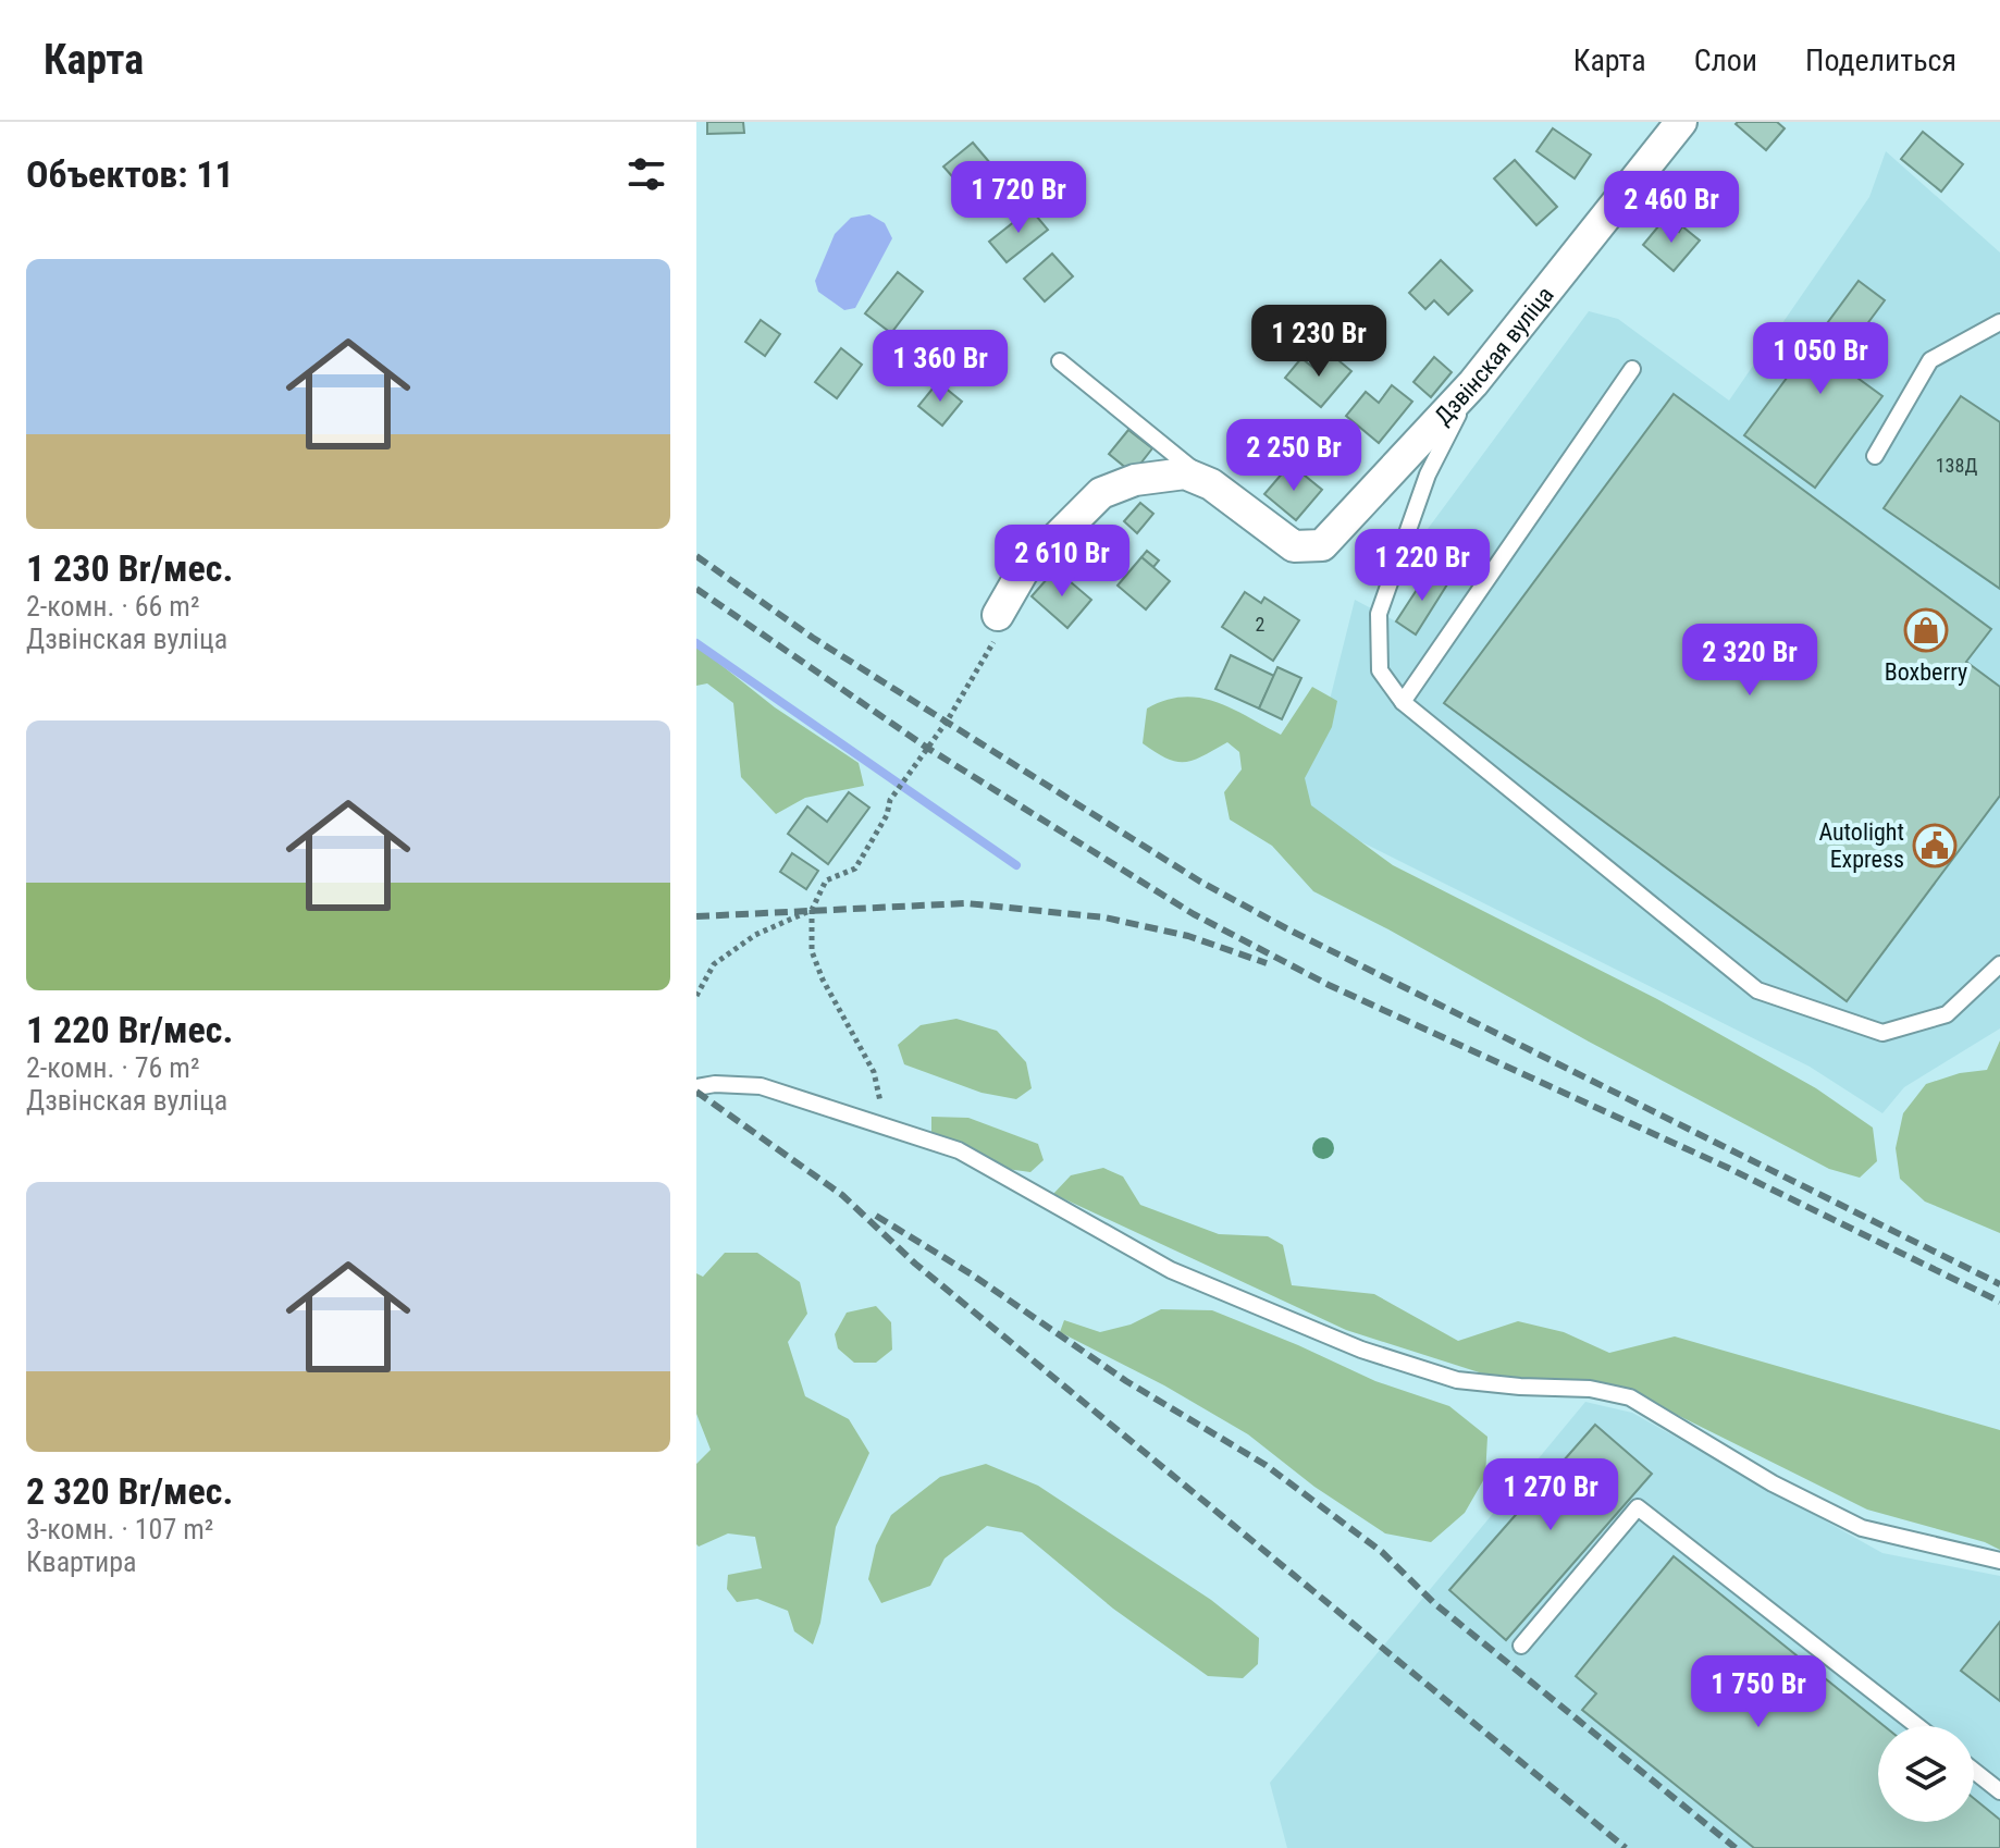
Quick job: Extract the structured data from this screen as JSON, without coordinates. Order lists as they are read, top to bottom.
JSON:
{
  "streets": {
    "street": ["Дзвінская вуліца"]
  },
  "places": {
    "shop": ["Boxberry"],
    "public building": ["Autolight Express"]
  },
  "house_numbers": ["138Д", "2"],
  "page": {
    "header": "Карта",
    "nav": ["Карта", "Слои", "Поделиться"],
    "heading": "Объектов: 11",
    "price": [
      "1 720 Br",
      "2 460 Br",
      "1 230 Br",
      "1 050 Br",
      "1 360 Br",
      "2 250 Br",
      "2 610 Br",
      "1 220 Br",
      "2 320 Br",
      "1 270 Br",
      "1 750 Br"
    ],
    "list": [
      {
        "name": "1 230 Br/мес.",
        "note": "2-комн. · 66 m² · Дзвінская вуліца"
      },
      {
        "name": "1 220 Br/мес.",
        "note": "2-комн. · 76 m² · Дзвінская вуліца"
      },
      {
        "name": "2 320 Br/мес.",
        "note": "3-комн. · 107 m² · Квартира"
      }
    ]
  }
}
